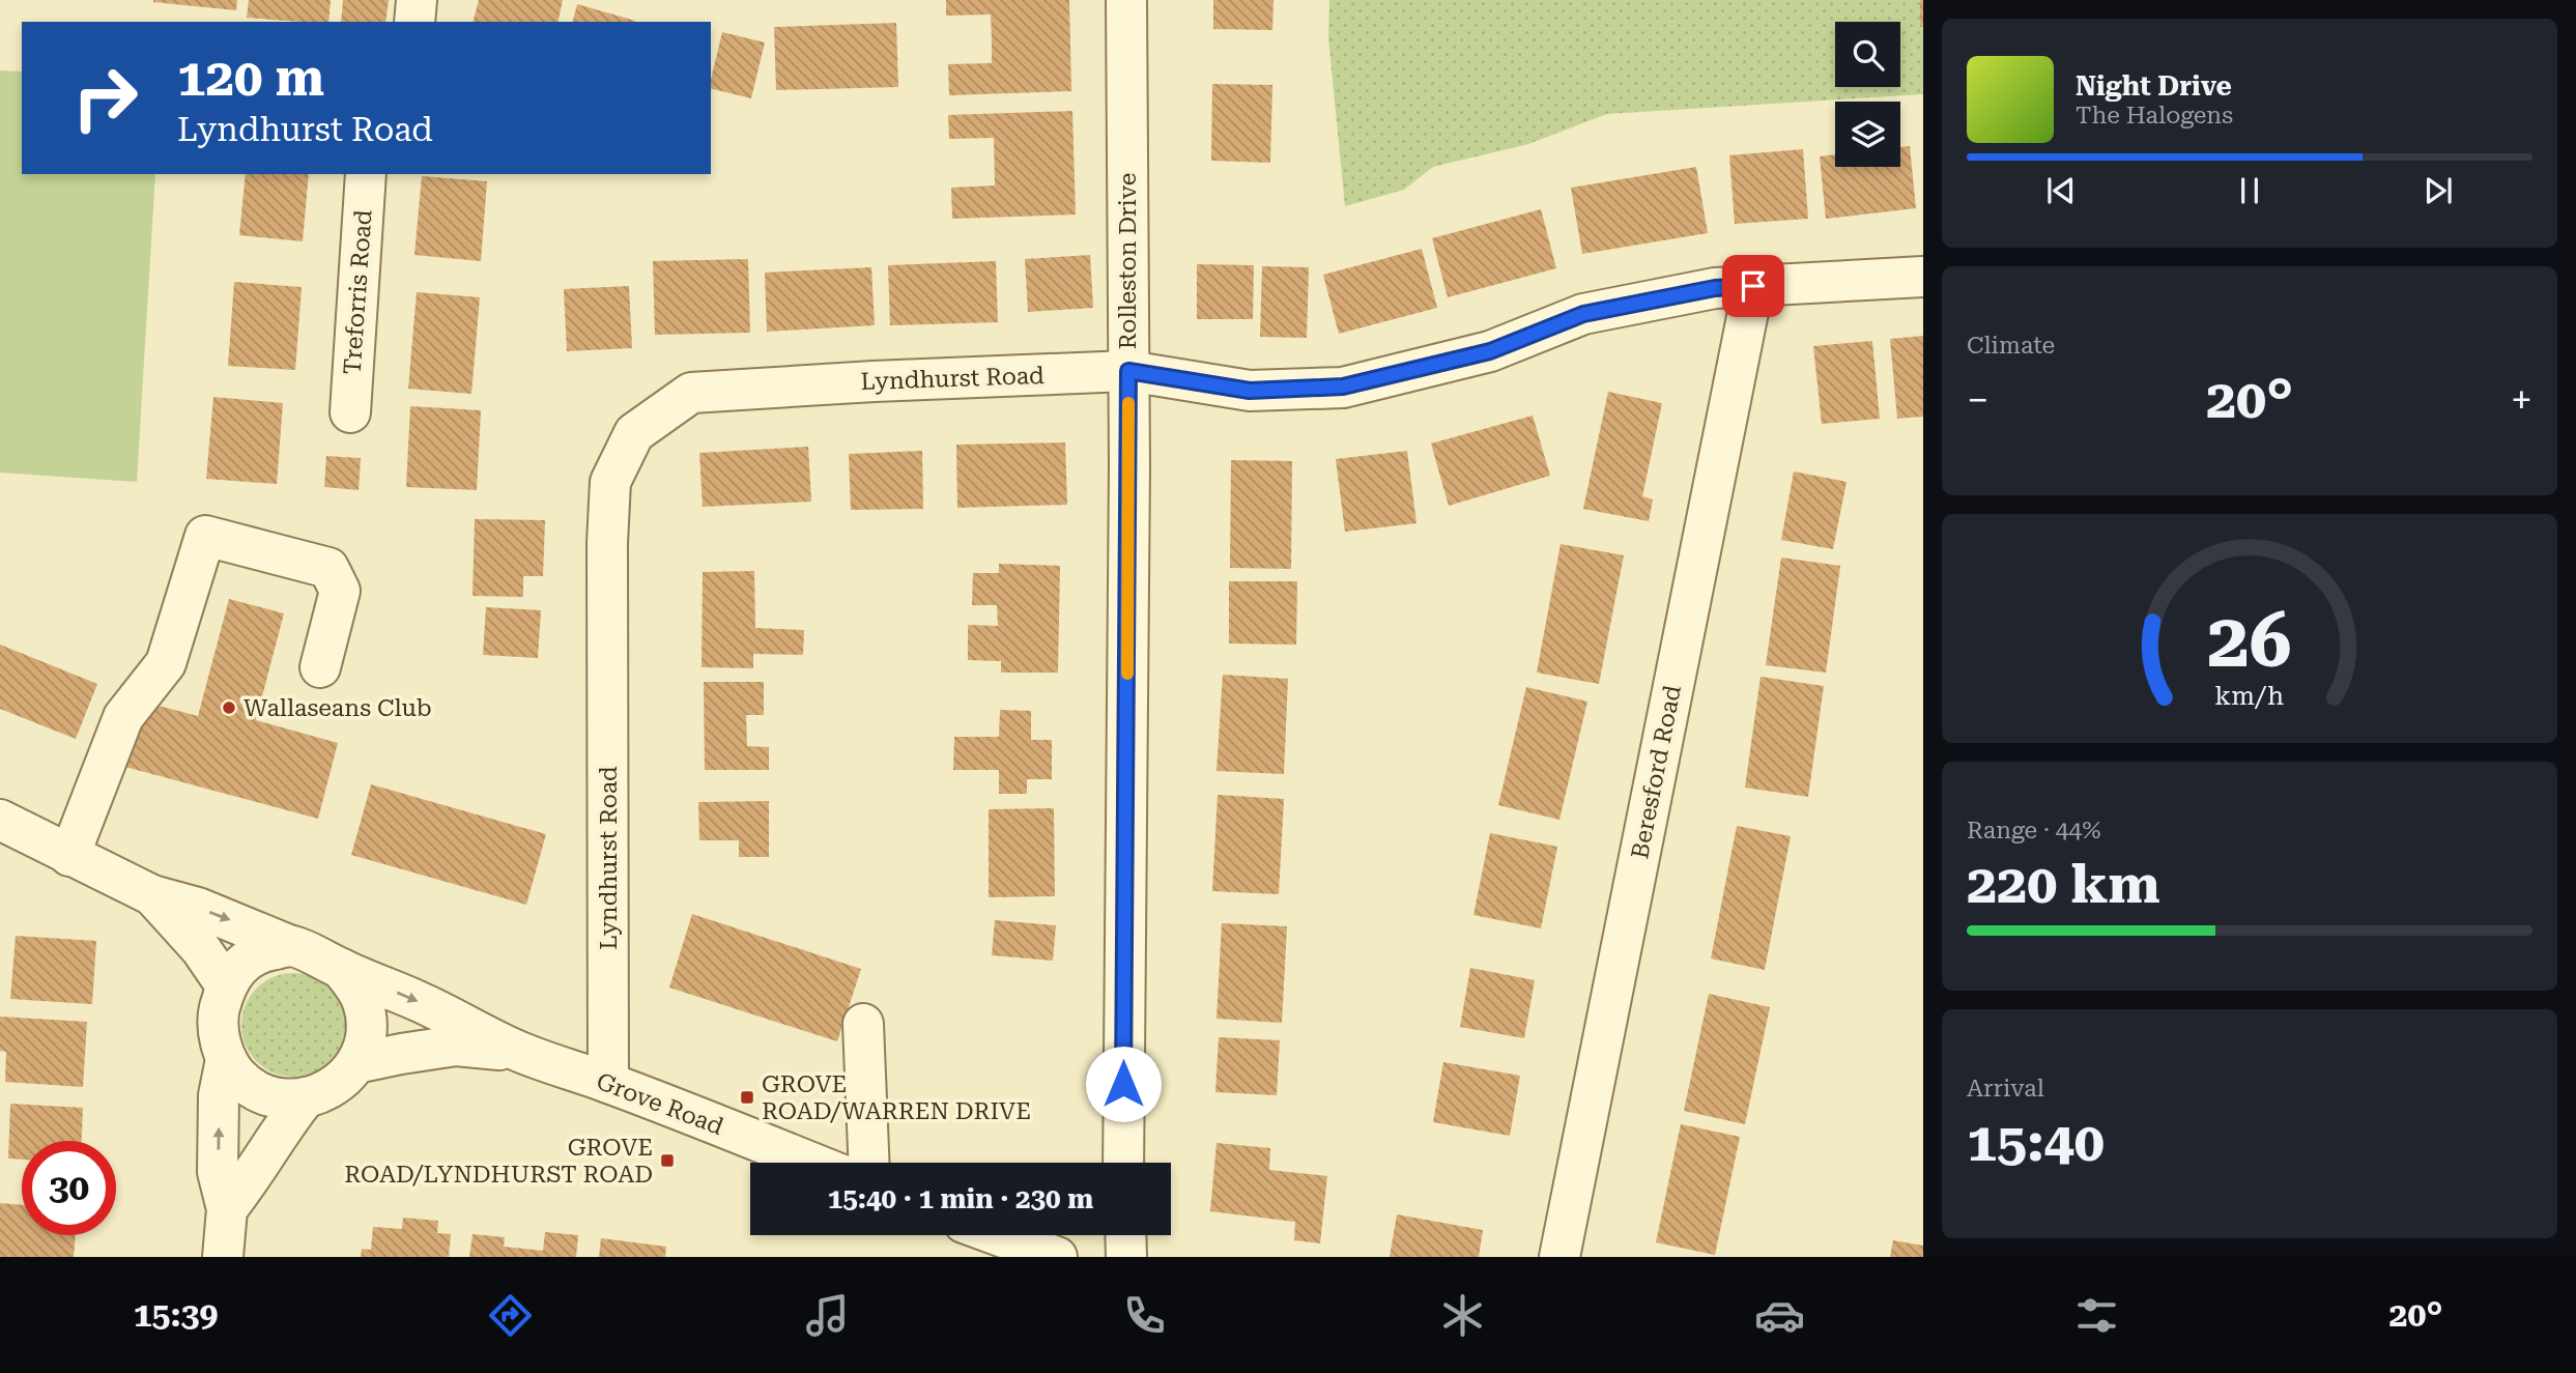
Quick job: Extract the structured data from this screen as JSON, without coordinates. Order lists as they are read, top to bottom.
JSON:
{
  "streets": {
    "street": [
      "Rolleston Drive",
      "Treforris Road",
      "Lyndhurst Road",
      "Beresford Road",
      "Grove Road"
    ]
  },
  "crossings": [
    ["Rolleston Drive", "Lyndhurst Road"],
    ["Lyndhurst Road", "Beresford Road"],
    ["Lyndhurst Road", "Grove Road"]
  ],
  "places": {
    "other": ["Wallaseans Club"],
    "transit": ["GROVE ROAD/WARREN DRIVE", "GROVE ROAD/LYNDHURST ROAD"]
  },
  "page": {
    "turn": ["120 m", "Lyndhurst Road"],
    "song": ["Night Drive", "The Halogens"],
    "tile": [
      "Climate",
      ["Range · 44%", "220 km"],
      ["Arrival", "15:40"]
    ],
    "heat": ["−", "20°", "+"],
    "limit": "30",
    "trip": "15:40 · 1 min · 230 m",
    "tabs": ["15:39", "20°"],
    "gauge": ["26", "km/h"]
  }
}
